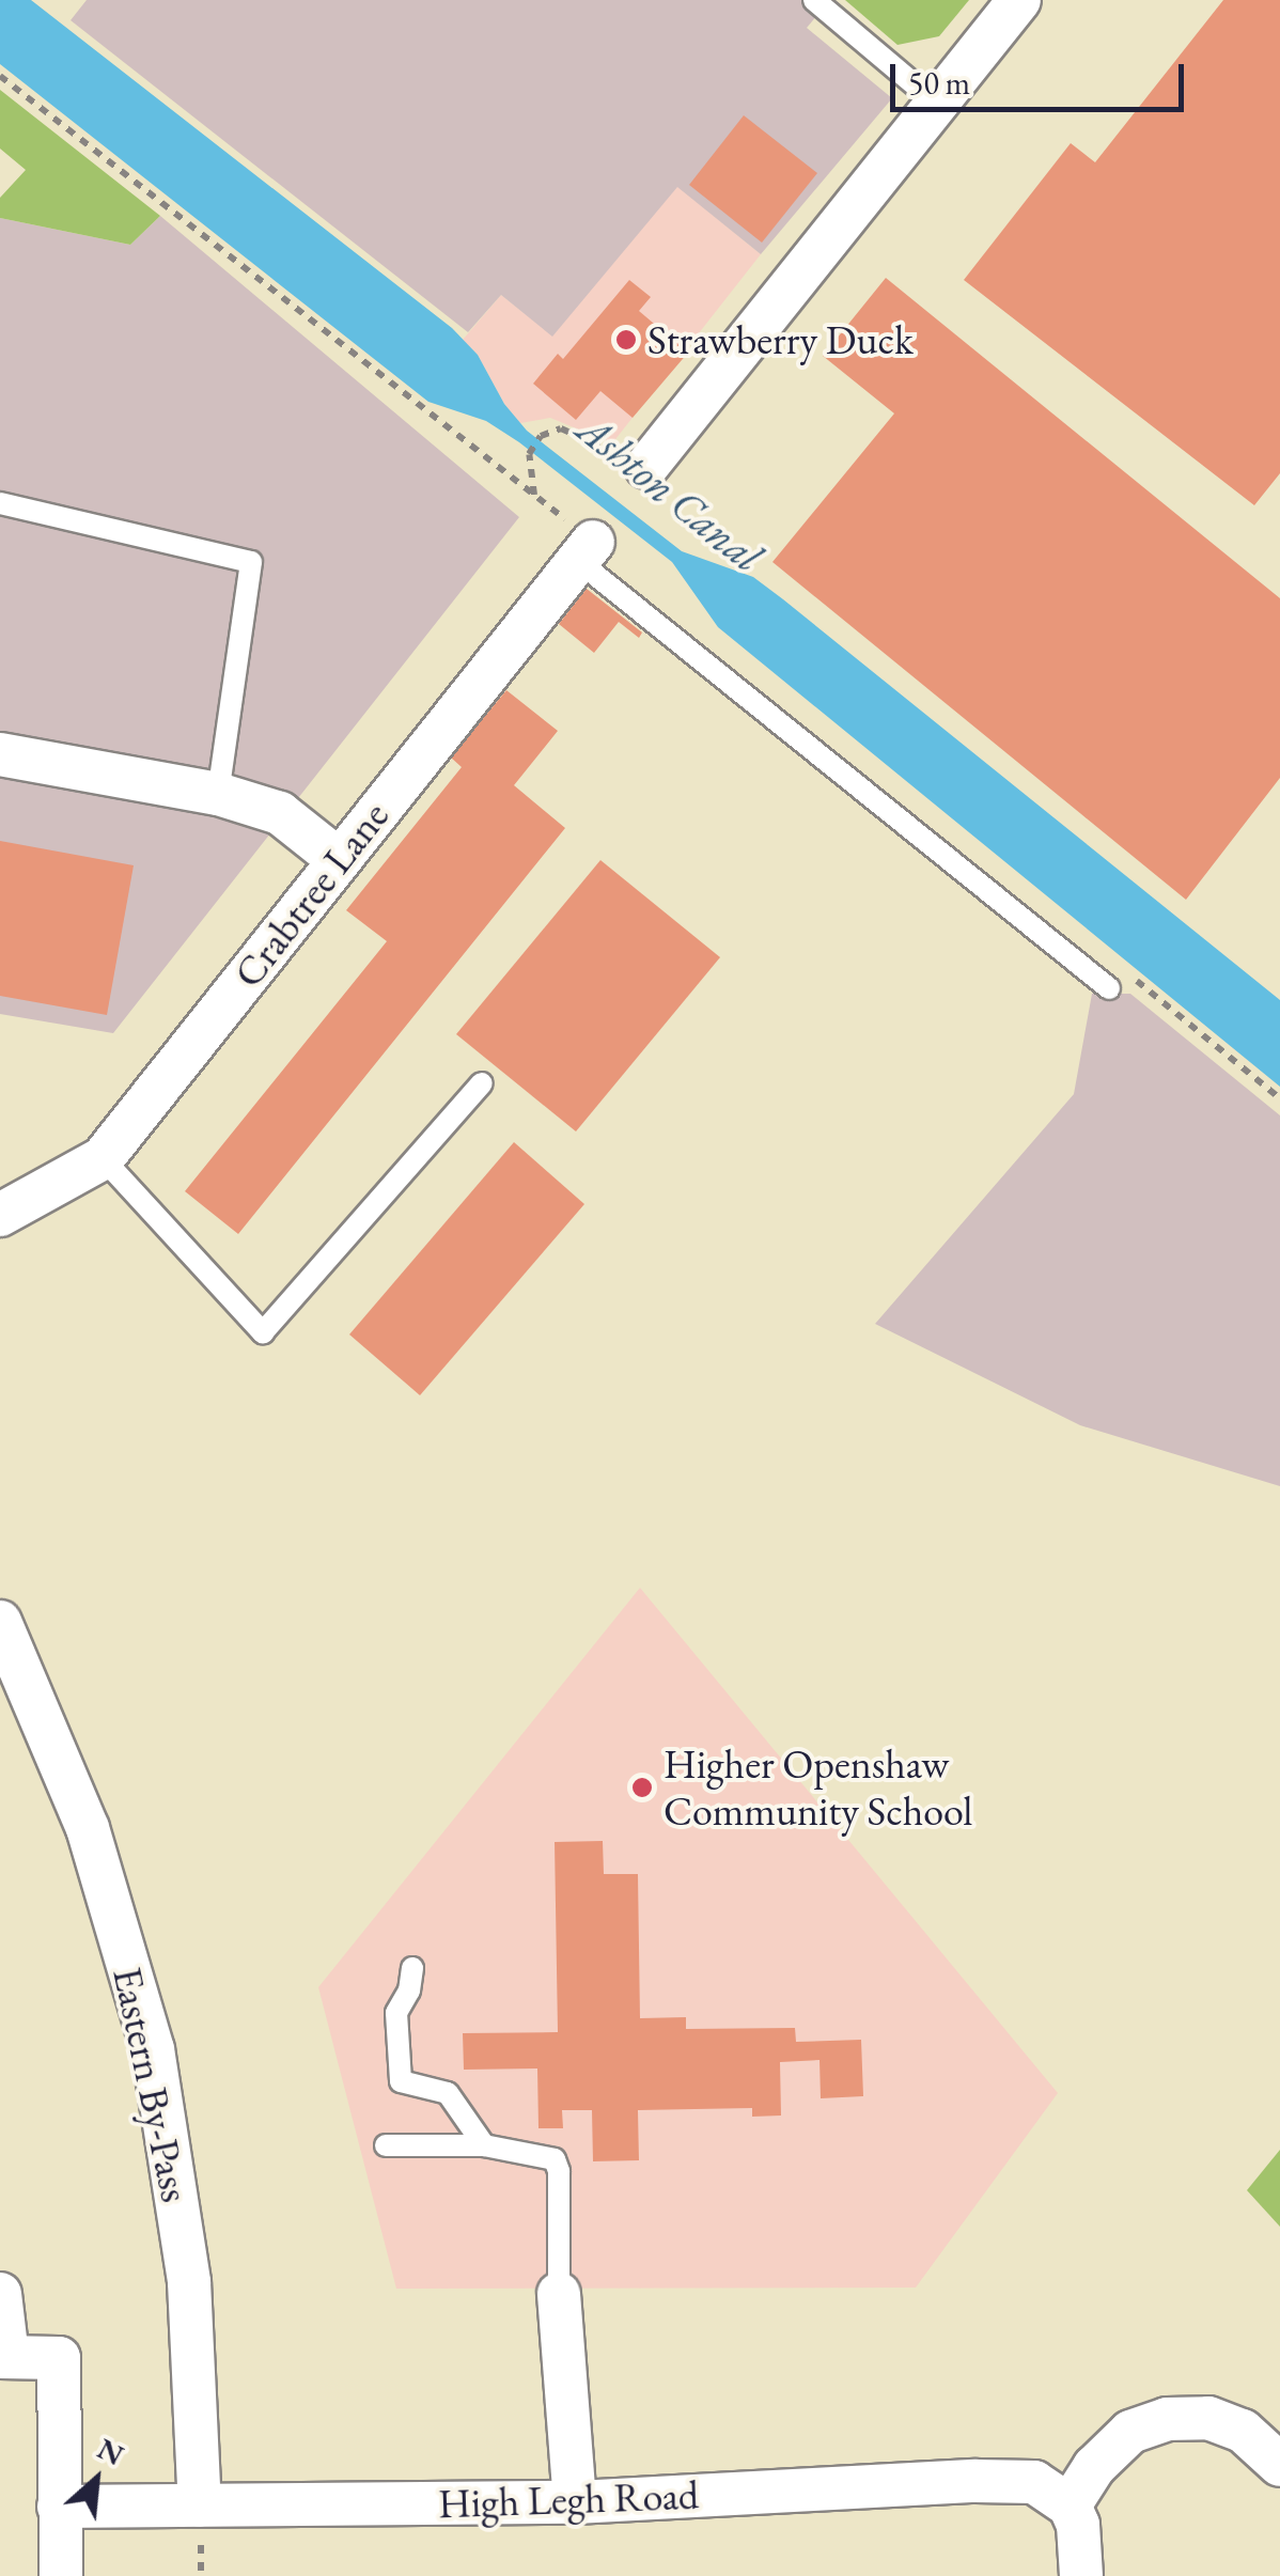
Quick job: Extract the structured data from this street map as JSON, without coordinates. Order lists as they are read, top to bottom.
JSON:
{
  "streets": {
    "street": ["Crabtree Lane", "Eastern By-Pass", "High Legh Road"]
  },
  "crossings": [
    ["Eastern By-Pass", "High Legh Road"]
  ],
  "water": ["Ashton Canal"],
  "places": ["Strawberry Duck", "Higher Openshaw Community School"],
  "scale_bar": "50 m",
  "north": "top right"
}
